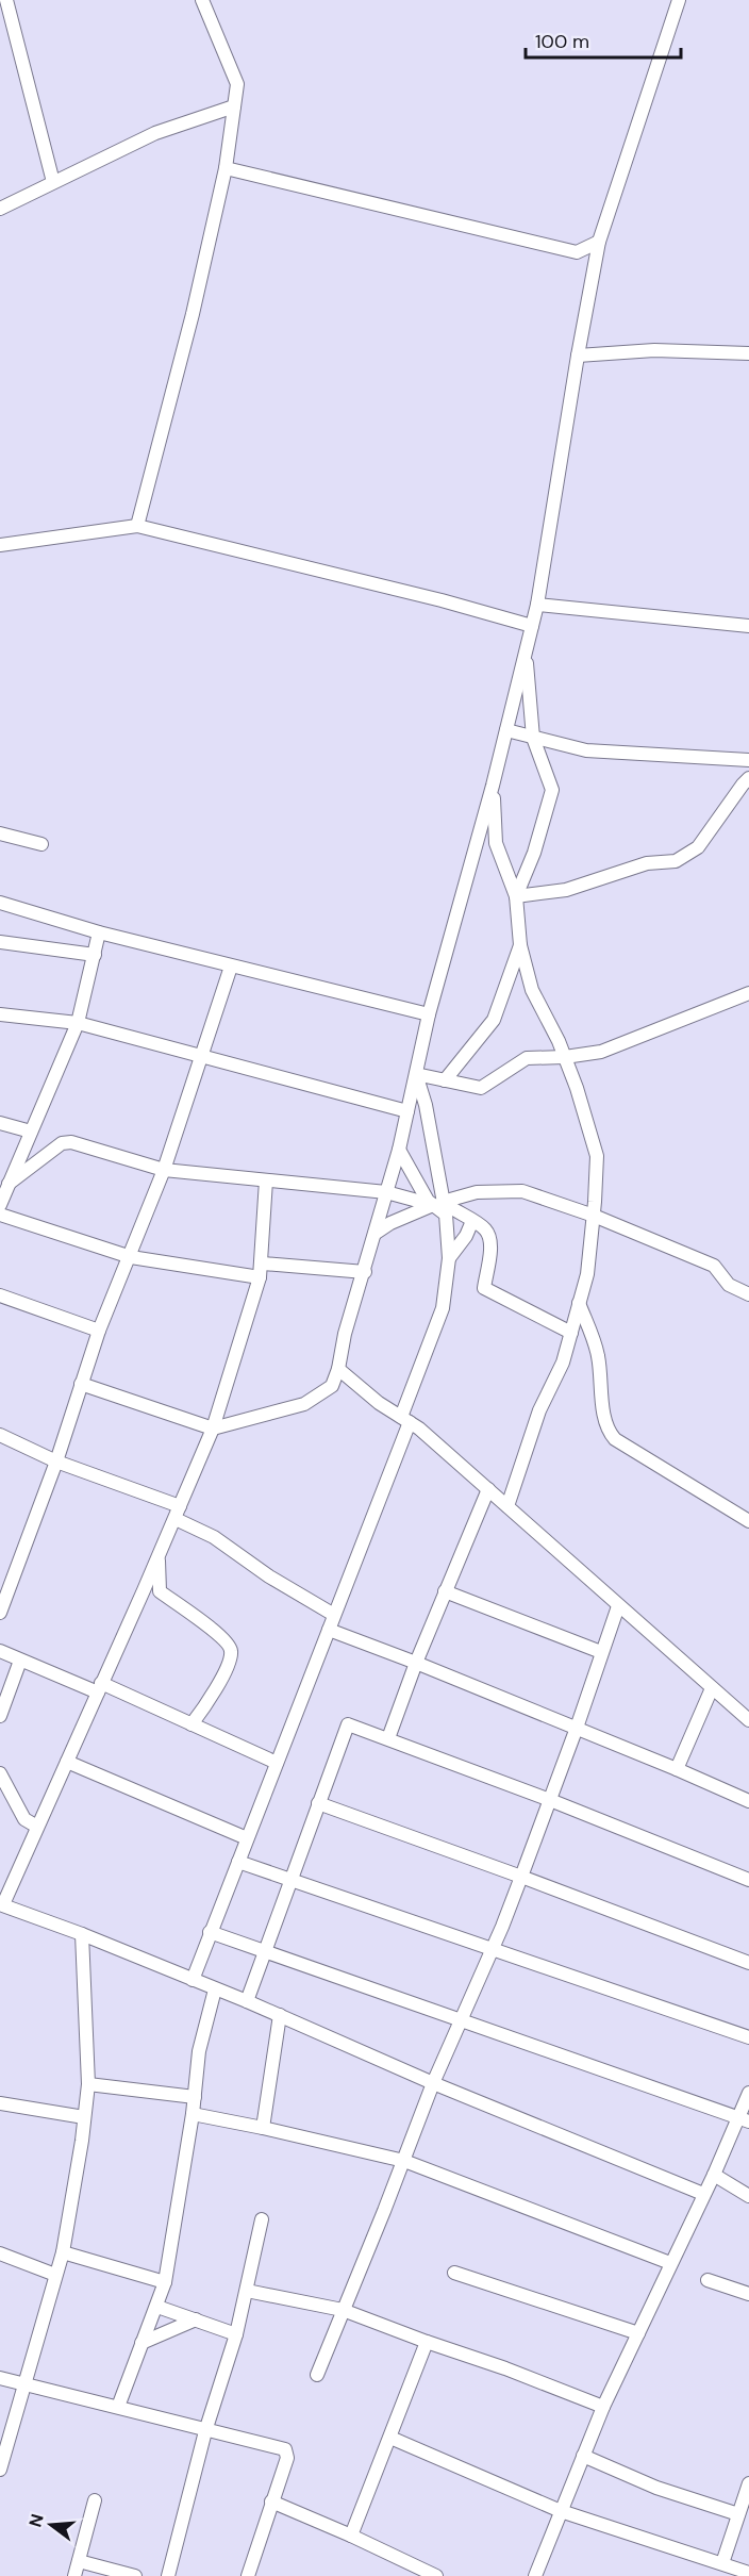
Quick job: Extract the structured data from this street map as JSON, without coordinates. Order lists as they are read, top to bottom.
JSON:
{
  "scale_bar": "100 m",
  "north": "left"
}
